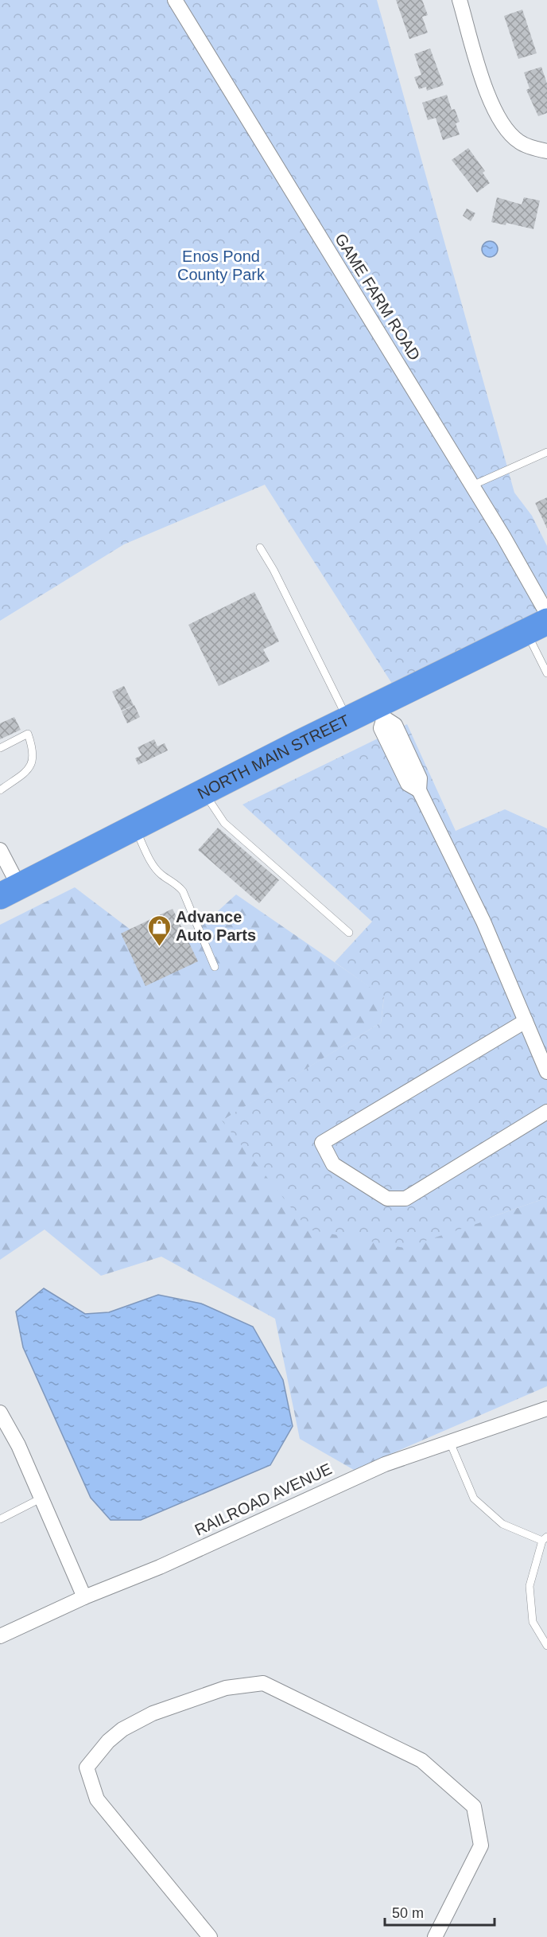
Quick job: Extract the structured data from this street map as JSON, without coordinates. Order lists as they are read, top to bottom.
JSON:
{
  "streets": {
    "highway": ["NORTH MAIN STREET"],
    "street": ["GAME FARM ROAD", "RAILROAD AVENUE"]
  },
  "parks": ["Enos Pond County Park"],
  "places": {
    "shop": ["Advance Auto Parts"]
  },
  "scale_bar": "50 m"
}
